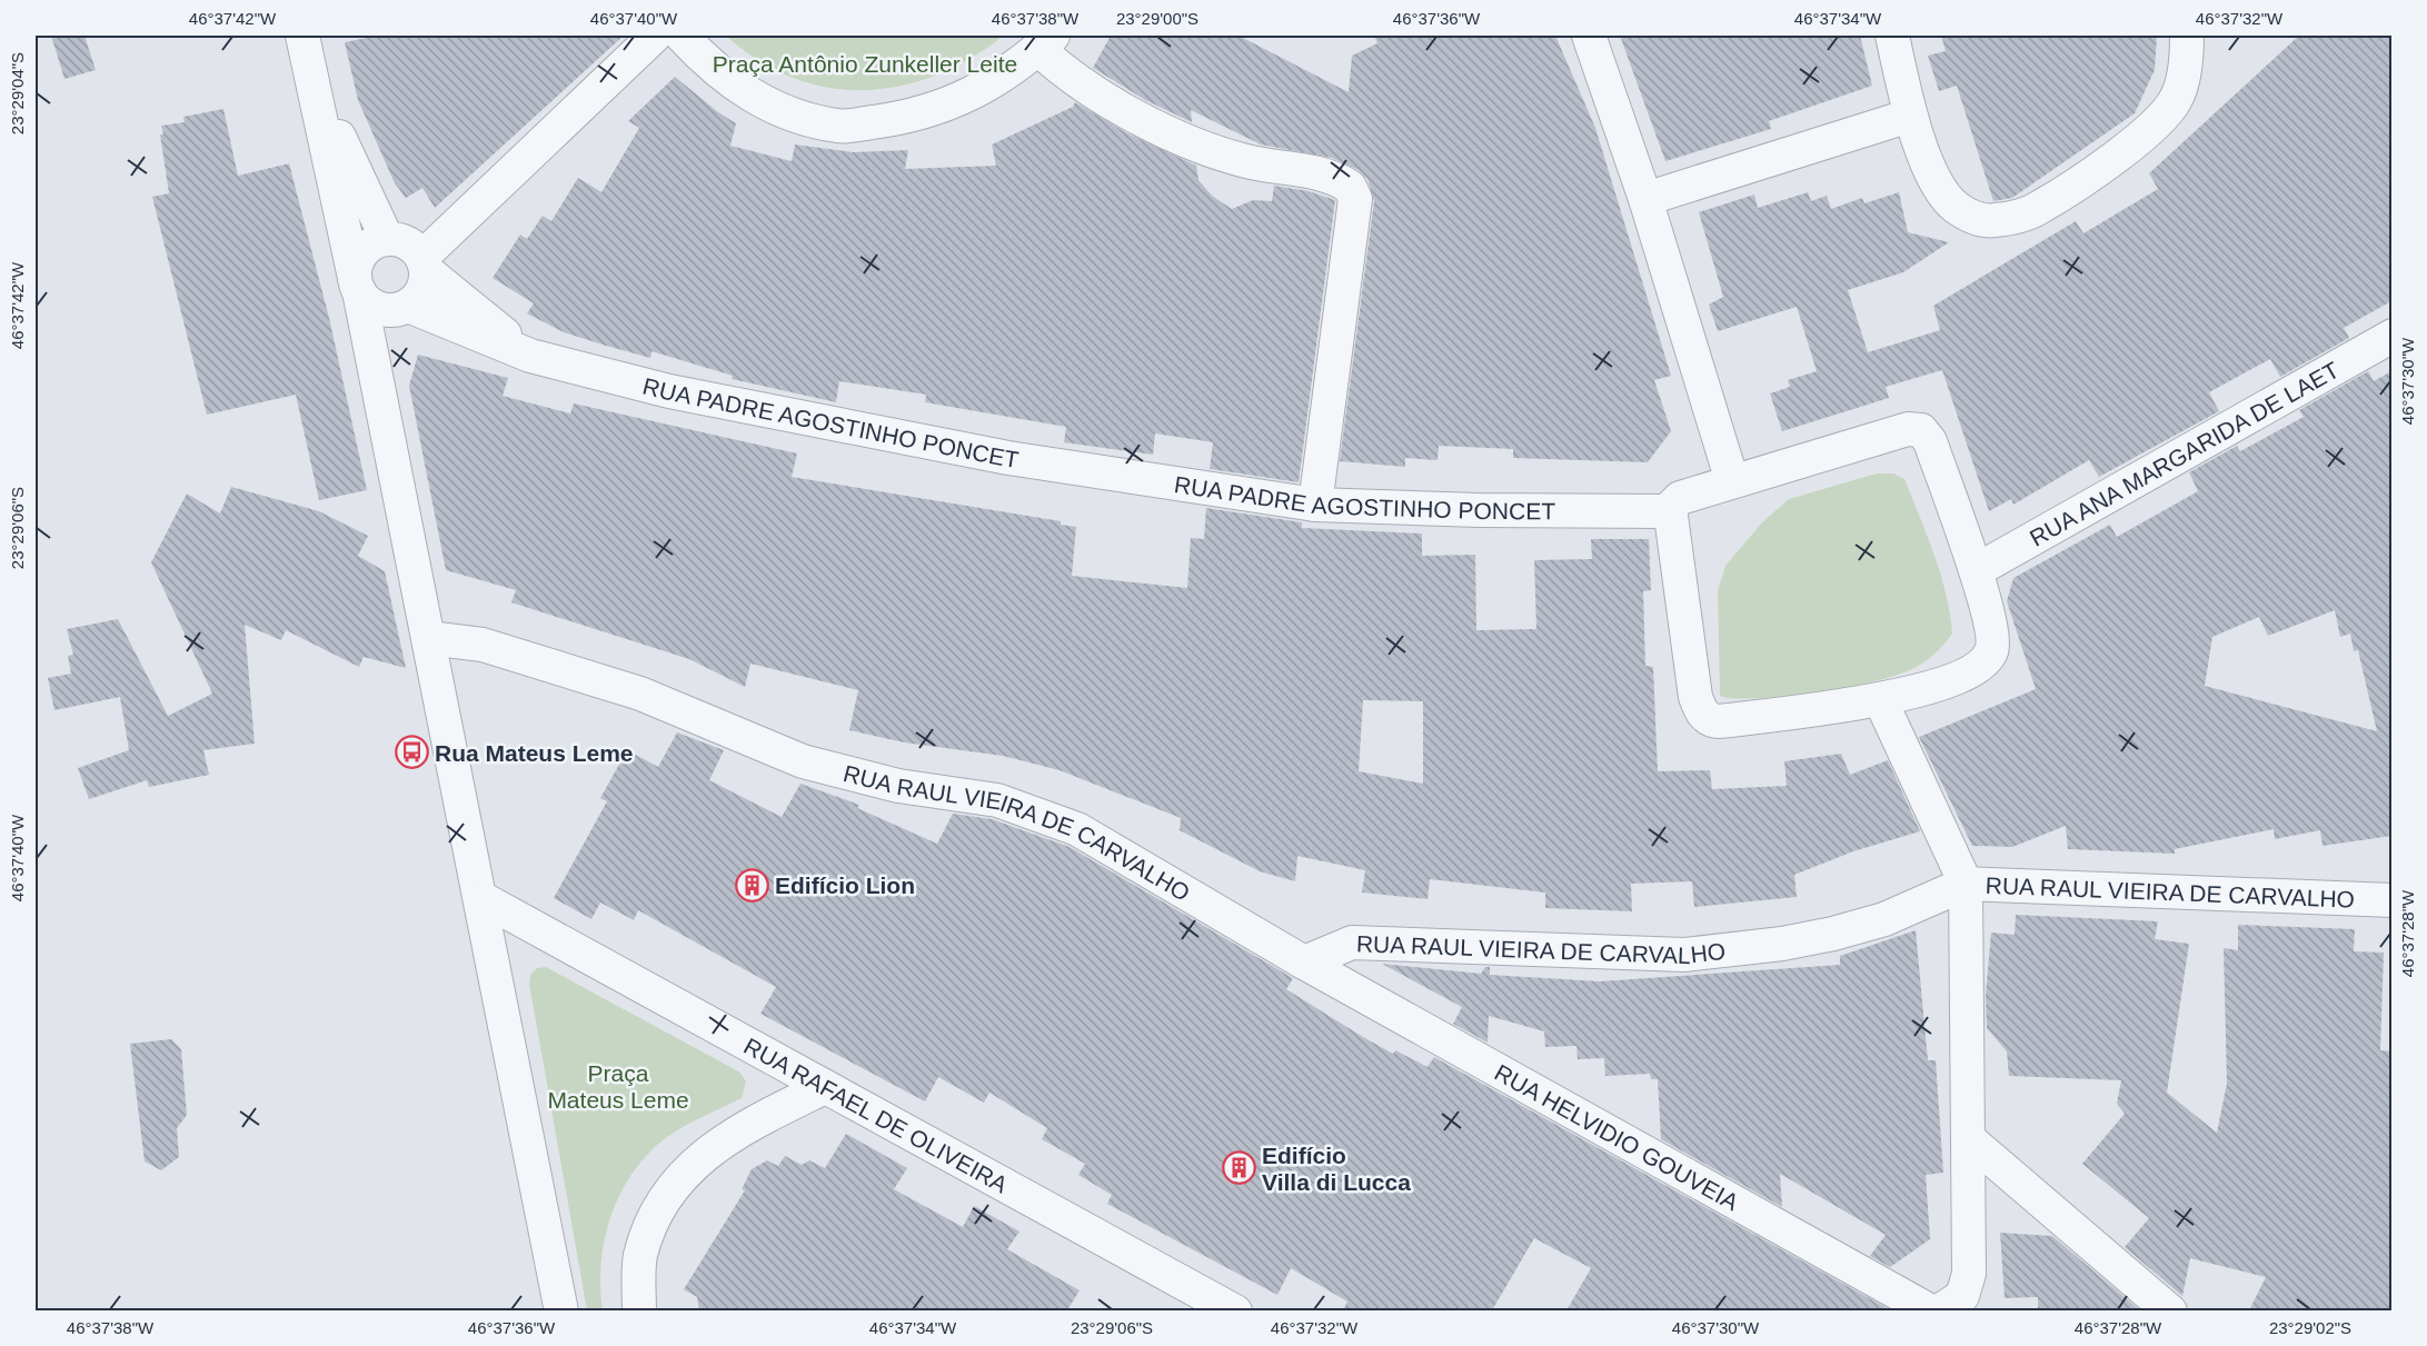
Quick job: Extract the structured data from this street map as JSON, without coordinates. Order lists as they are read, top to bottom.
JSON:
{
  "streets": {
    "street": [
      "RUA PADRE AGOSTINHO PONCET",
      "RUA ANA MARGARIDA DE LAET",
      "RUA RAUL VIEIRA DE CARVALHO",
      "RUA RAFAEL DE OLIVEIRA",
      "RUA HELVIDIO GOUVEIA"
    ]
  },
  "crossings": [
    ["RUA RAUL VIEIRA DE CARVALHO", "RUA HELVIDIO GOUVEIA"]
  ],
  "parks": ["Praça Antônio Zunkeller Leite", "Praça Mateus Leme"],
  "places": {
    "bus stop": ["Rua Mateus Leme"],
    "building": ["Edifício Lion", "Edifício Villa di Lucca"]
  },
  "coordinates": [
    "46°37'42\"W",
    "46°37'40\"W",
    "46°37'38\"W",
    "23°29'00\"S",
    "46°37'36\"W",
    "46°37'34\"W",
    "46°37'32\"W",
    "23°29'04\"S",
    "46°37'30\"W",
    "23°29'06\"S",
    "46°37'28\"W",
    "23°29'02\"S"
  ]
}
